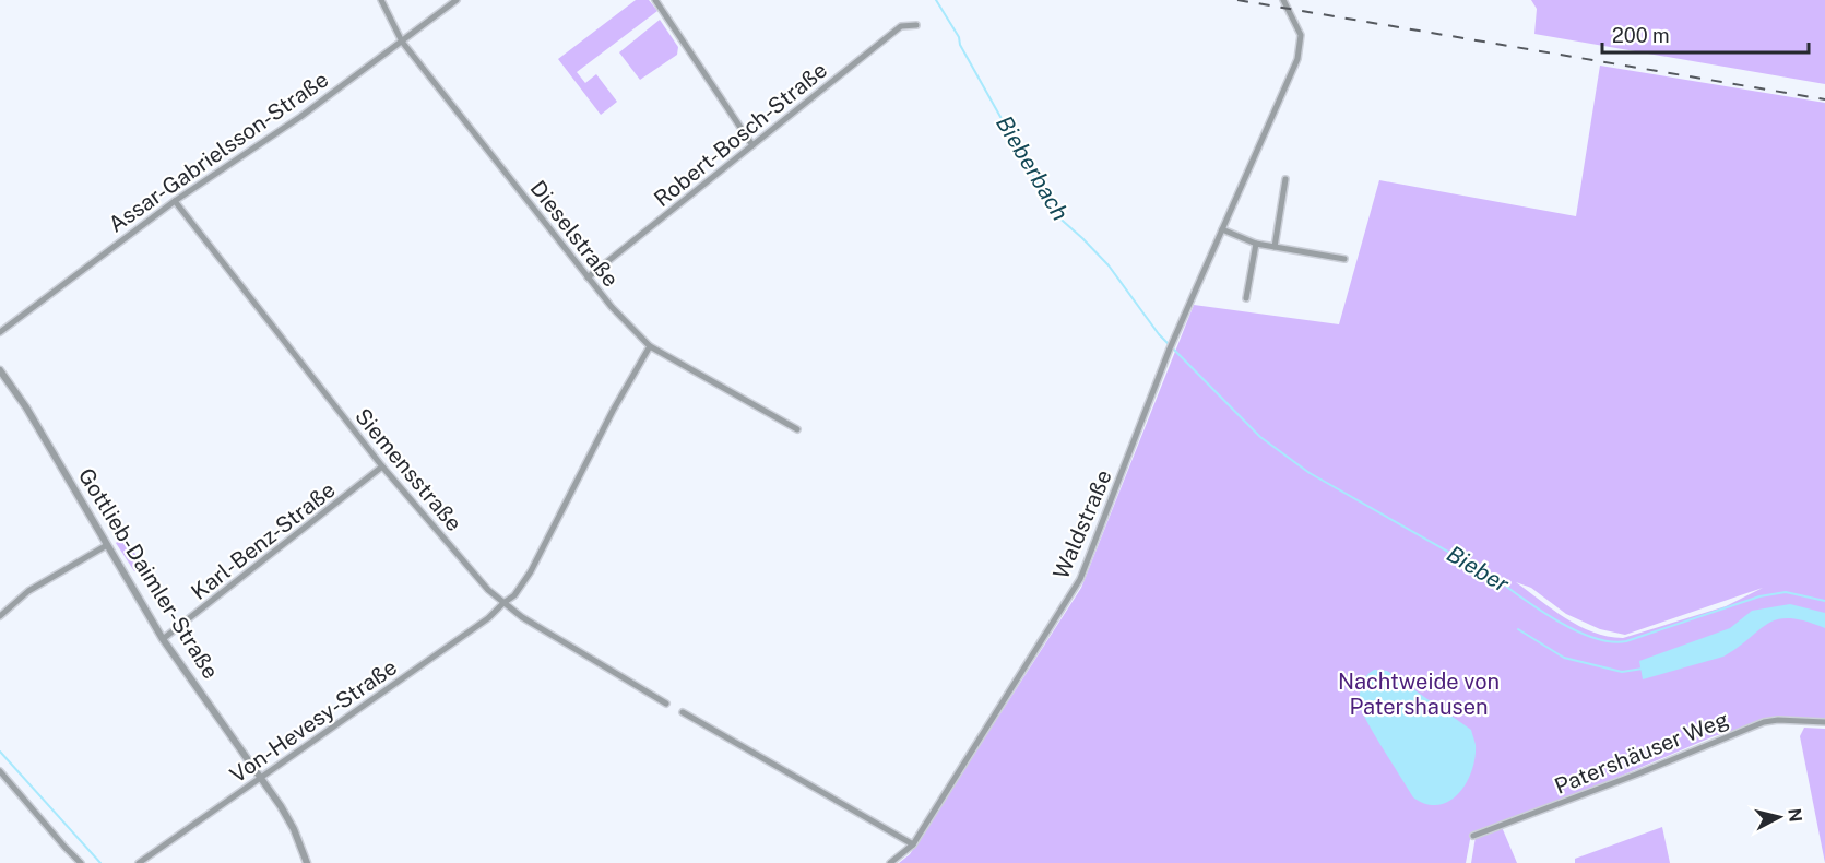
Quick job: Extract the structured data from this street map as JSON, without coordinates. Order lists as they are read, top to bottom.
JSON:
{
  "streets": {
    "street": [
      "Robert-Bosch-Straße",
      "Assar-Gabrielsson-Straße",
      "Dieselstraße",
      "Siemensstraße",
      "Waldstraße",
      "Karl-Benz-Straße",
      "Gottlieb-Daimler-Straße",
      "Von-Hevesy-Straße",
      "Patershäuser Weg"
    ]
  },
  "crossings": [
    ["Robert-Bosch-Straße", "Dieselstraße"],
    ["Assar-Gabrielsson-Straße", "Dieselstraße"],
    ["Assar-Gabrielsson-Straße", "Siemensstraße"],
    ["Siemensstraße", "Karl-Benz-Straße"],
    ["Siemensstraße", "Von-Hevesy-Straße"],
    ["Karl-Benz-Straße", "Gottlieb-Daimler-Straße"],
    ["Gottlieb-Daimler-Straße", "Von-Hevesy-Straße"]
  ],
  "water": ["Bieberbach", "Bieber"],
  "parks": ["Nachtweide von Patershausen"],
  "scale_bar": "200 m",
  "north": "right"
}
